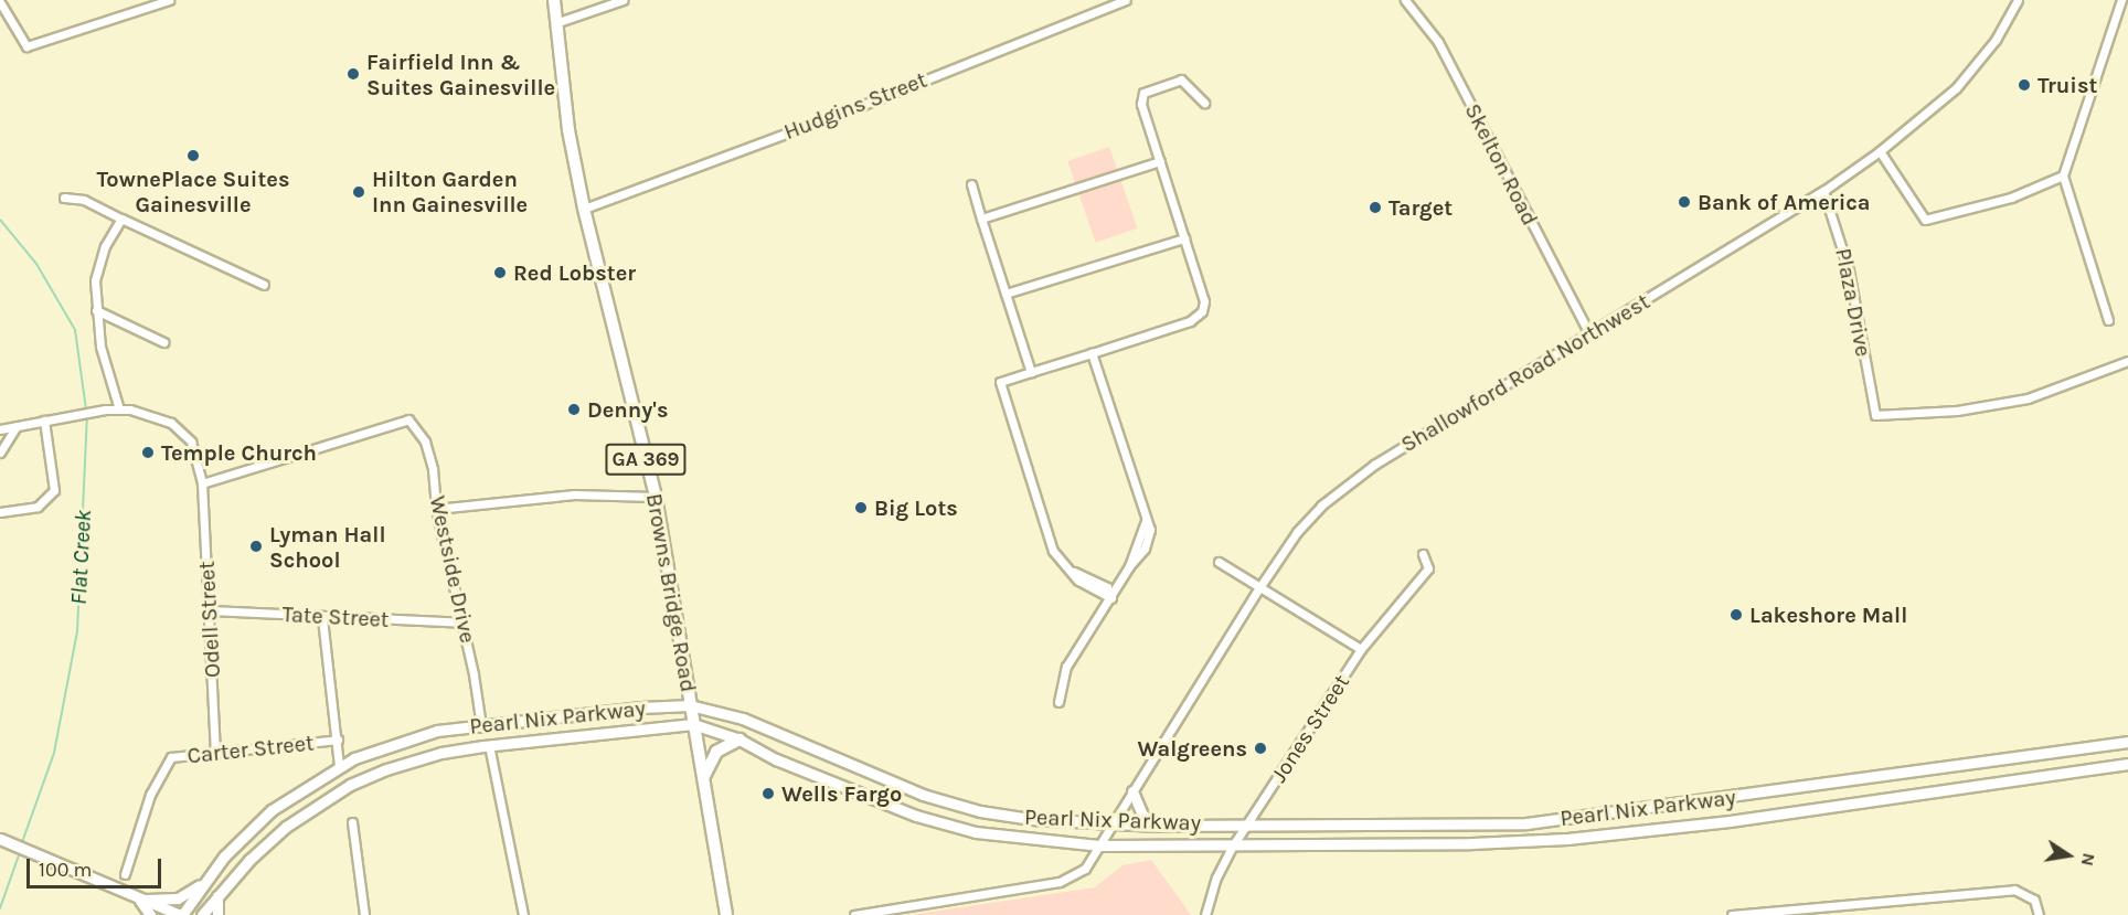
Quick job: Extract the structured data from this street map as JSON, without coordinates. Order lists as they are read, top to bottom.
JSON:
{
  "streets": {
    "main road": ["GA 369", "Browns Bridge Road", "Pearl Nix Parkway"],
    "street": [
      "Hudgins Street",
      "Skelton Road",
      "Plaza Drive",
      "Shallowford Road Northwest",
      "Westside Drive",
      "Tate Street",
      "Odell Street",
      "Jones Street",
      "Carter Street"
    ]
  },
  "crossings": [
    ["Hudgins Street", "Browns Bridge Road"],
    ["Skelton Road", "Shallowford Road Northwest"],
    ["Plaza Drive", "Shallowford Road Northwest"],
    ["Shallowford Road Northwest", "Pearl Nix Parkway"],
    ["Westside Drive", "Tate Street"],
    ["Westside Drive", "Odell Street"],
    ["Westside Drive", "Pearl Nix Parkway"],
    ["Browns Bridge Road", "Pearl Nix Parkway"],
    ["Tate Street", "Odell Street"],
    ["Odell Street", "Carter Street"],
    ["Pearl Nix Parkway", "Jones Street"]
  ],
  "water": ["Flat Creek"],
  "places": [
    "Fairfield Inn & Suites Gainesville",
    "Truist",
    "TownePlace Suites Gainesville",
    "Hilton Garden Inn Gainesville",
    "Bank of America",
    "Target",
    "Red Lobster",
    "Denny's",
    "Temple Church",
    "Big Lots",
    "Lyman Hall School",
    "Lakeshore Mall",
    "Walgreens",
    "Wells Fargo"
  ],
  "scale_bar": "100 m",
  "north": "right"
}
